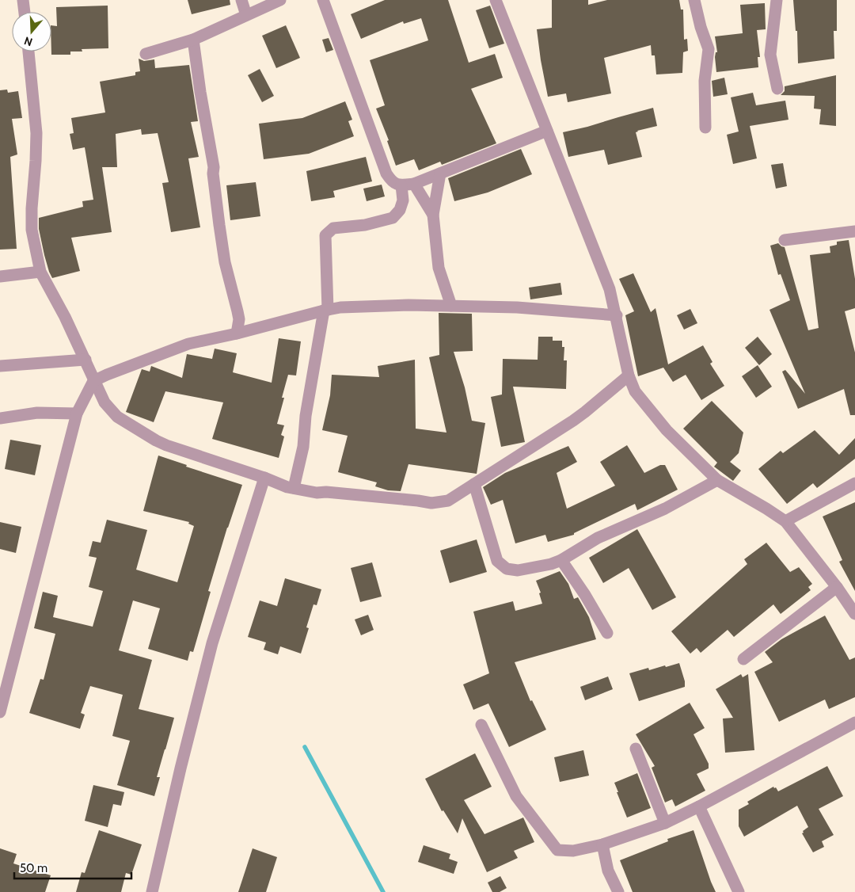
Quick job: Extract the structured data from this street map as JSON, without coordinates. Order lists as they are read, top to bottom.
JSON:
{
  "scale_bar": "50 m",
  "north": "bottom"
}
